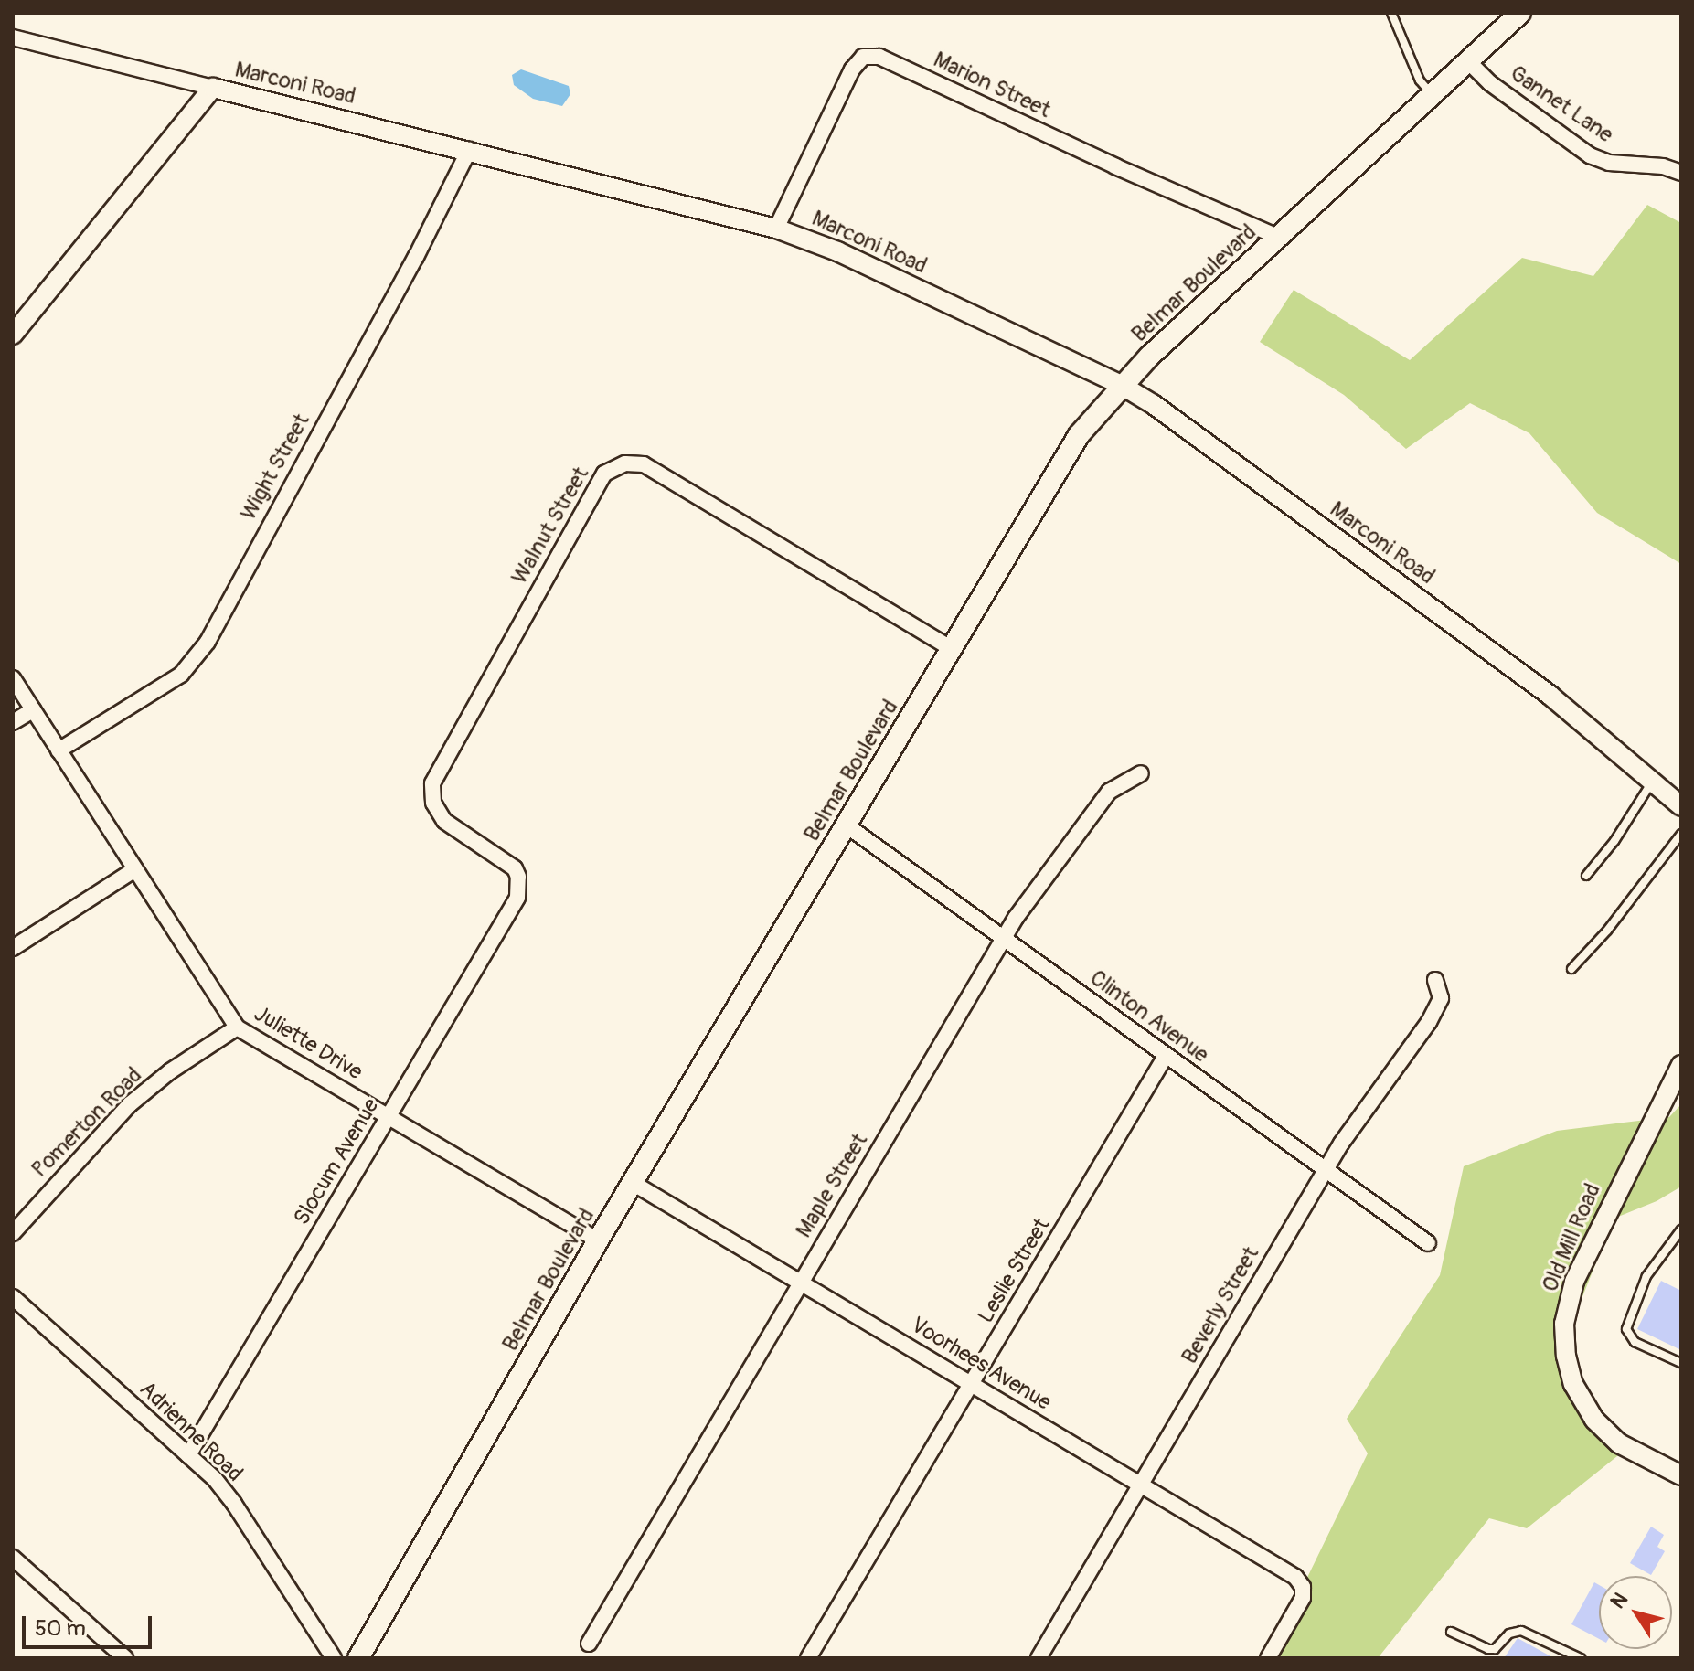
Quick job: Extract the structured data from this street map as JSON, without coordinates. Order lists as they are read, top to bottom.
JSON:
{
  "streets": {
    "main road": ["Belmar Boulevard"],
    "street": [
      "Marconi Road",
      "Marion Street",
      "Gannet Lane",
      "Wight Street",
      "Walnut Street",
      "Clinton Avenue",
      "Juliette Drive",
      "Pomerton Road",
      "Slocum Avenue",
      "Maple Street",
      "Old Mill Road",
      "Leslie Street",
      "Beverly Street",
      "Voorhees Avenue",
      "Adrienne Road"
    ]
  },
  "crossings": [
    ["Marconi Road", "Marion Street"],
    ["Marconi Road", "Belmar Boulevard"],
    ["Marconi Road", "Wight Street"],
    ["Marion Street", "Belmar Boulevard"],
    ["Gannet Lane", "Belmar Boulevard"],
    ["Belmar Boulevard", "Walnut Street"],
    ["Belmar Boulevard", "Clinton Avenue"],
    ["Belmar Boulevard", "Juliette Drive"],
    ["Belmar Boulevard", "Voorhees Avenue"],
    ["Wight Street", "Juliette Drive"],
    ["Walnut Street", "Slocum Avenue"],
    ["Clinton Avenue", "Maple Street"],
    ["Clinton Avenue", "Leslie Street"],
    ["Clinton Avenue", "Beverly Street"],
    ["Juliette Drive", "Pomerton Road"],
    ["Juliette Drive", "Slocum Avenue"],
    ["Slocum Avenue", "Adrienne Road"],
    ["Maple Street", "Voorhees Avenue"],
    ["Leslie Street", "Voorhees Avenue"],
    ["Beverly Street", "Voorhees Avenue"]
  ],
  "scale_bar": "50 m",
  "north": "top left"
}
